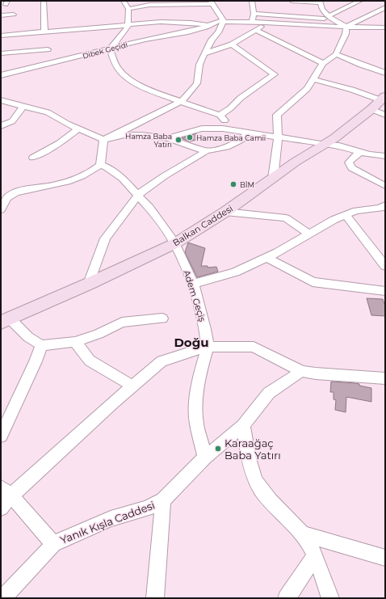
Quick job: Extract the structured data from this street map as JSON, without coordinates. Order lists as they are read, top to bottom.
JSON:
{
  "streets": {
    "main road": ["Balkan Caddesi"],
    "street": ["Dibek Geçidi", "Adem Geçiş", "Yanık Kışla Caddesi"]
  },
  "crossings": [
    ["Balkan Caddesi", "Adem Geçiş"],
    ["Adem Geçiş", "Yanık Kışla Caddesi"]
  ],
  "districts": ["Doğu"],
  "places": [
    "Hamza Baba Camii",
    "Hamza Baba Yatırı",
    "BİM",
    "Karaağaç Baba Yatırı"
  ]
}
